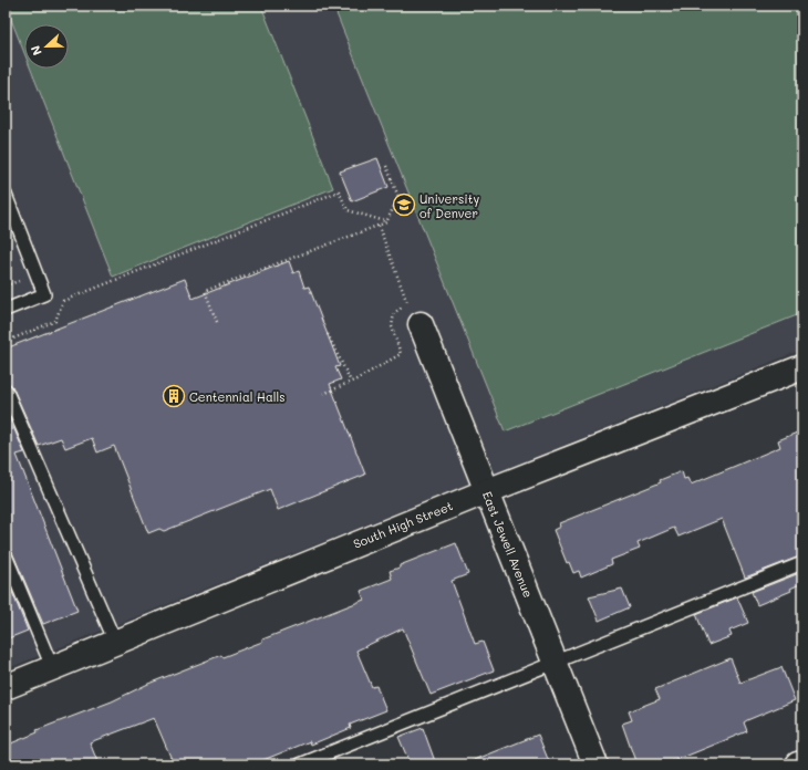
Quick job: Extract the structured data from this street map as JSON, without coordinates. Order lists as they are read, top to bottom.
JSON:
{
  "streets": {
    "street": ["South High Street", "East Jewell Avenue"]
  },
  "crossings": [
    ["South High Street", "East Jewell Avenue"]
  ],
  "places": {
    "school or university": ["University of Denver"],
    "building": ["Centennial Halls"]
  },
  "north": "left"
}
